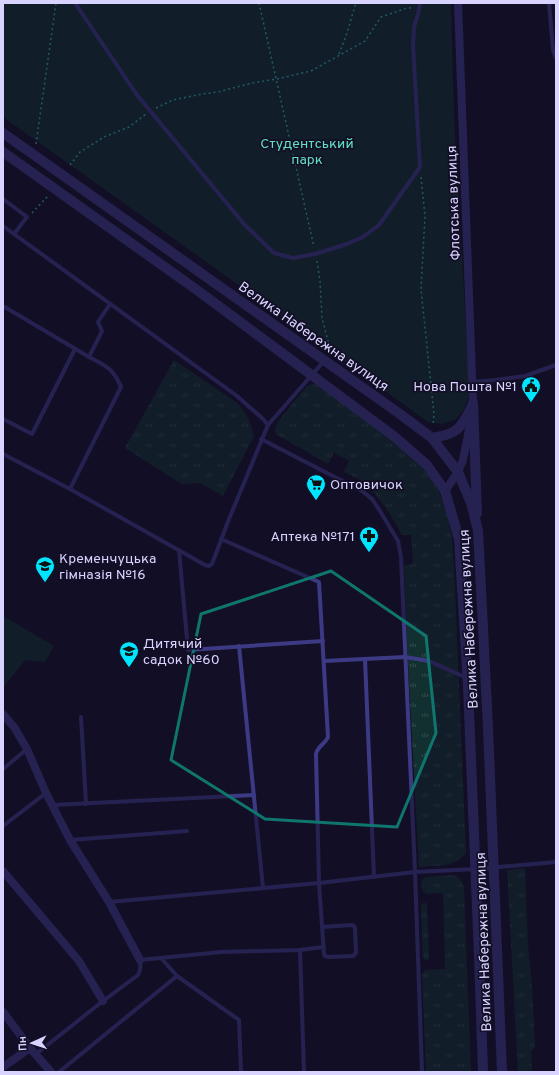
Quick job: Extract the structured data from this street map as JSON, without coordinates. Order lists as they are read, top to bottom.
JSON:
{
  "streets": {
    "street": ["Флотська вулиця", "Велика Набережна вулиця"]
  },
  "crossings": [
    ["Флотська вулиця", "Велика Набережна вулиця"]
  ],
  "parks": ["Студентський парк"],
  "places": {
    "public building": ["Нова Пошта №1"],
    "supermarket": ["Оптовичок"],
    "pharmacy": ["Аптека №171"],
    "school or university": ["Кременчуцька гімназія №16", "Дитячий садок №60"]
  },
  "north": "left"
}
